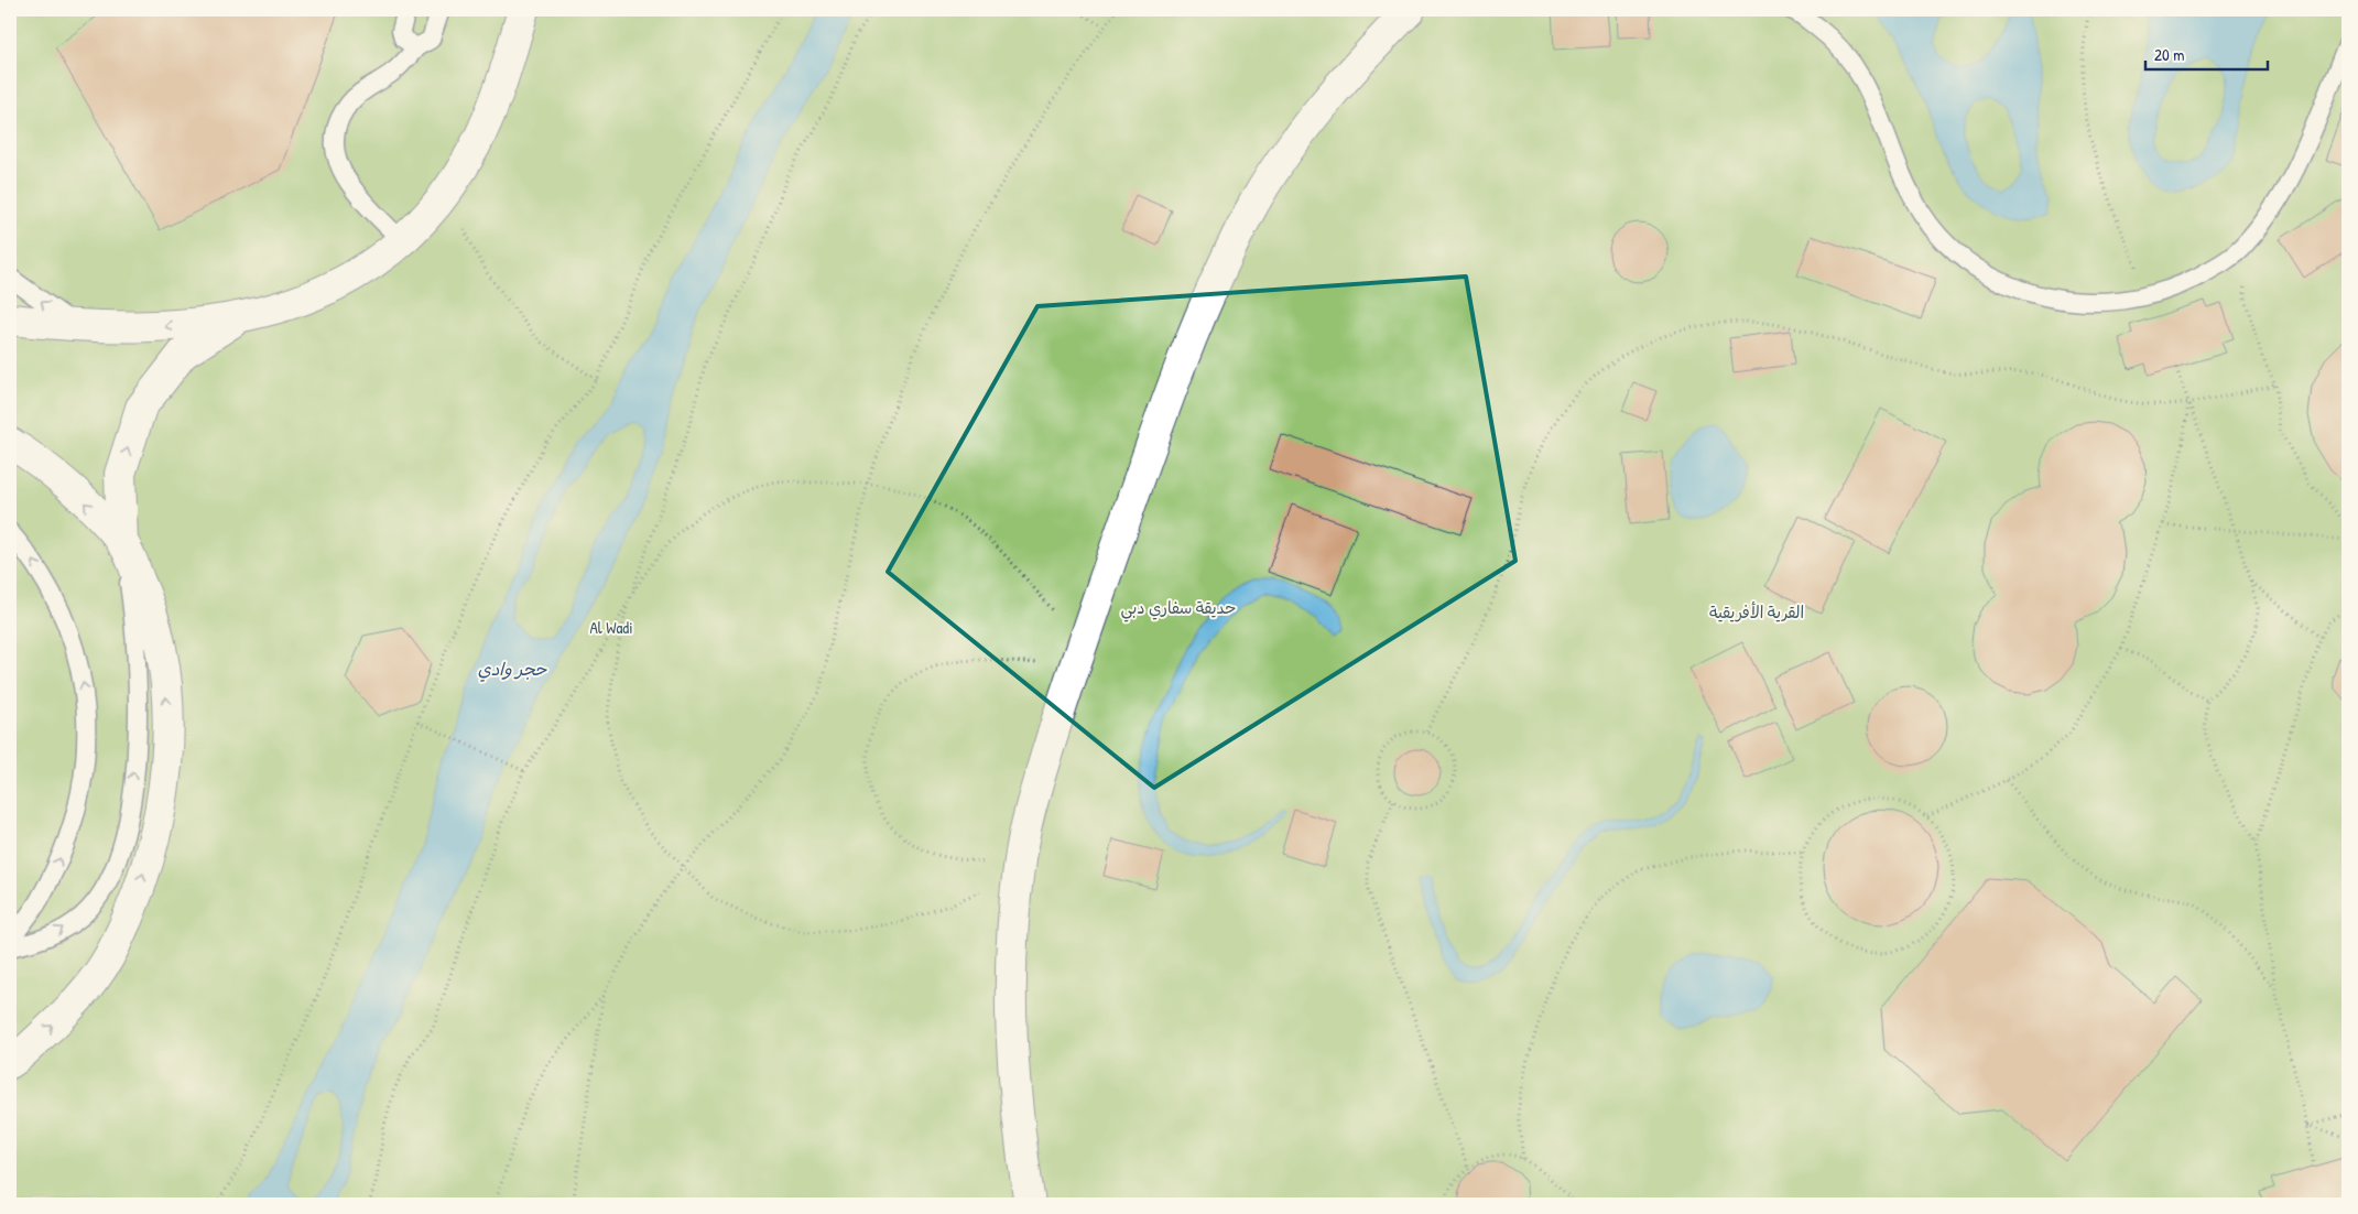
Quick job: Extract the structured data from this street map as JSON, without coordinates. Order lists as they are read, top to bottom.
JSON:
{
  "water": ["حجر وادي"],
  "parks": ["حديقة سفاري دبي", "القرية الأفريقية", "Al Wadi"],
  "scale_bar": "20 m"
}
